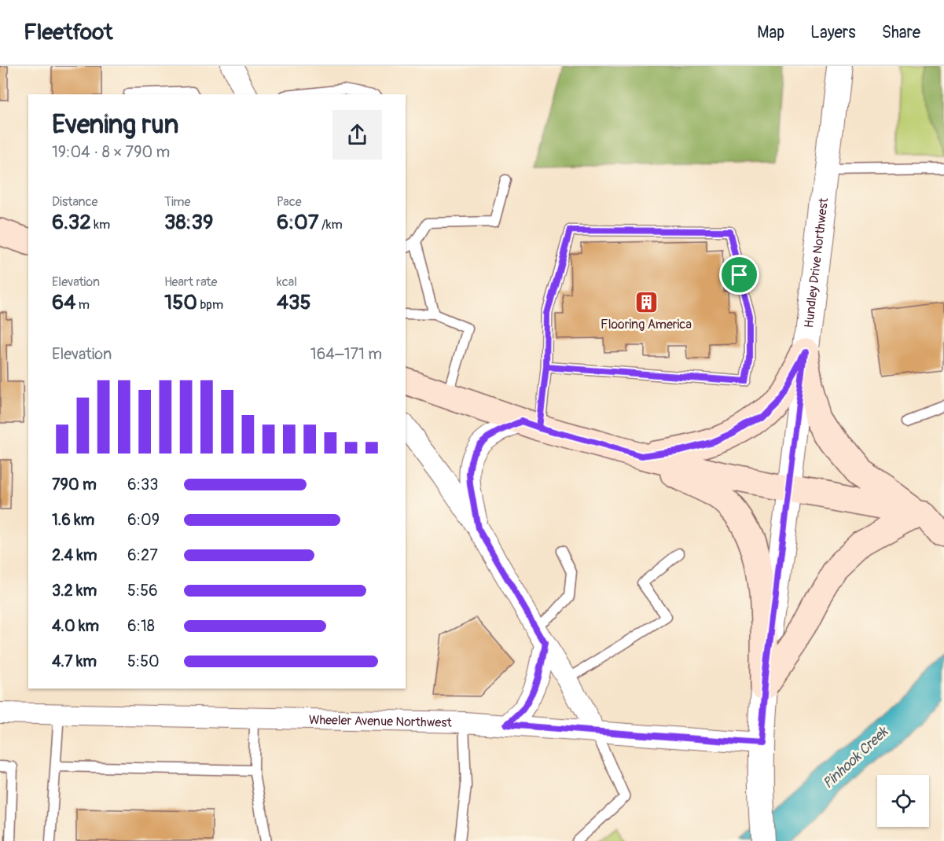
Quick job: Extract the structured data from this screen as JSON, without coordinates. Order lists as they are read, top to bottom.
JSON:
{
  "streets": {
    "street": ["Hundley Drive Northwest", "Wheeler Avenue Northwest"]
  },
  "crossings": [
    ["Hundley Drive Northwest", "Wheeler Avenue Northwest"]
  ],
  "water": ["Pinhook Creek"],
  "places": {
    "building": ["Flooring America"]
  },
  "page": {
    "header": "Fleetfoot",
    "nav": ["Map", "Layers", "Share"],
    "heading": ["Evening run", "19:04 · 8 × 790 m"],
    "stats": [
      ["Distance", "6.32 km"],
      ["Time", "38:39"],
      ["Pace", "6:07 /km"],
      ["Elevation", "64 m"],
      ["Heart rate", "150 bpm"],
      ["kcal", "435"]
    ],
    "chart": ["Elevation", "164–171 m"],
    "list": [
      {
        "name": "790 m",
        "note": "6:33"
      },
      {
        "name": "1.6 km",
        "note": "6:09"
      },
      {
        "name": "2.4 km",
        "note": "6:27"
      },
      {
        "name": "3.2 km",
        "note": "5:56"
      },
      {
        "name": "4.0 km",
        "note": "6:18"
      },
      {
        "name": "4.7 km",
        "note": "5:50"
      }
    ]
  }
}
